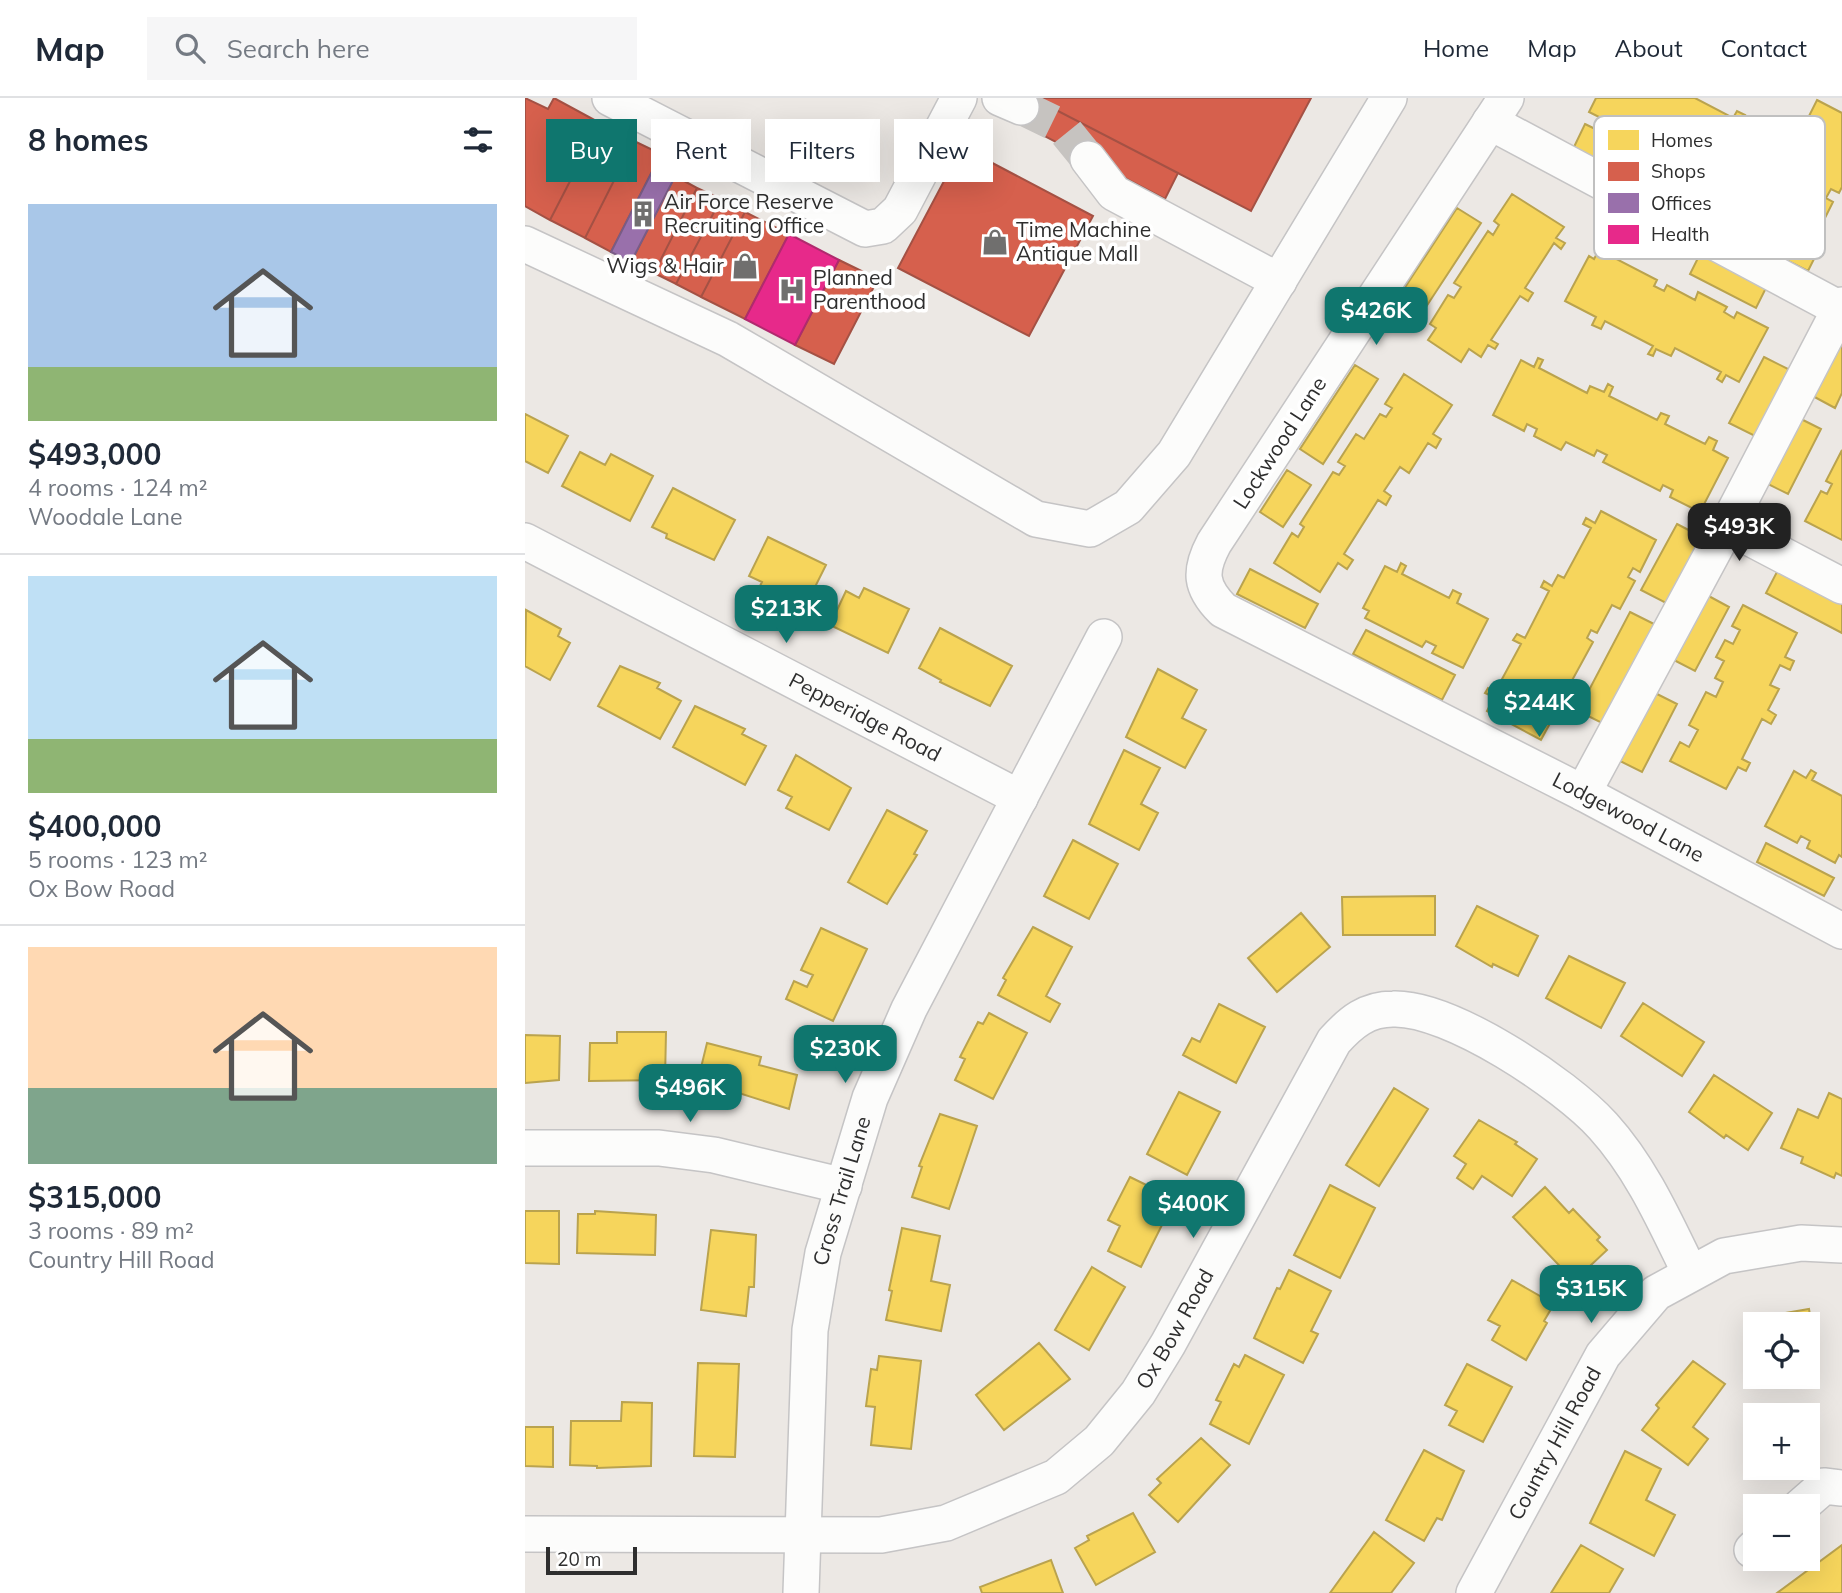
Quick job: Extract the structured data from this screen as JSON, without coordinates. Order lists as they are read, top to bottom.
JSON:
{
  "streets": {
    "street": [
      "Lockwood Lane",
      "Pepperidge Road",
      "Lodgewood Lane",
      "Cross Trail Lane",
      "Ox Bow Road",
      "Country Hill Road"
    ]
  },
  "crossings": [
    ["Lockwood Lane", "Lodgewood Lane"],
    ["Pepperidge Road", "Cross Trail Lane"],
    ["Cross Trail Lane", "Ox Bow Road"],
    ["Ox Bow Road", "Country Hill Road"]
  ],
  "places": {
    "building": ["Air Force Reserve Recruiting Office"],
    "shop": ["Time Machine Antique Mall", "Wigs & Hair"],
    "hospital": ["Planned Parenthood"]
  },
  "legend": [
    "Homes",
    "Shops",
    "Offices",
    "Health"
  ],
  "scale_bar": "20 m",
  "page": {
    "header": "Map",
    "search": "Search here",
    "nav": [
      "Home",
      "Map",
      "About",
      "Contact"
    ],
    "heading": "8 homes",
    "chip": [
      "Buy",
      "Rent",
      "Filters",
      "New"
    ],
    "list": [
      {
        "name": "$493,000",
        "note": "4 rooms · 124 m² · Woodale Lane"
      },
      {
        "name": "$400,000",
        "note": "5 rooms · 123 m² · Ox Bow Road"
      },
      {
        "name": "$315,000",
        "note": "3 rooms · 89 m² · Country Hill Road"
      }
    ],
    "price": [
      "$426K",
      "$493K",
      "$213K",
      "$244K",
      "$230K",
      "$496K",
      "$400K",
      "$315K"
    ],
    "map_buttons": ["+", "−"],
    "scale": "20 m"
  }
}
